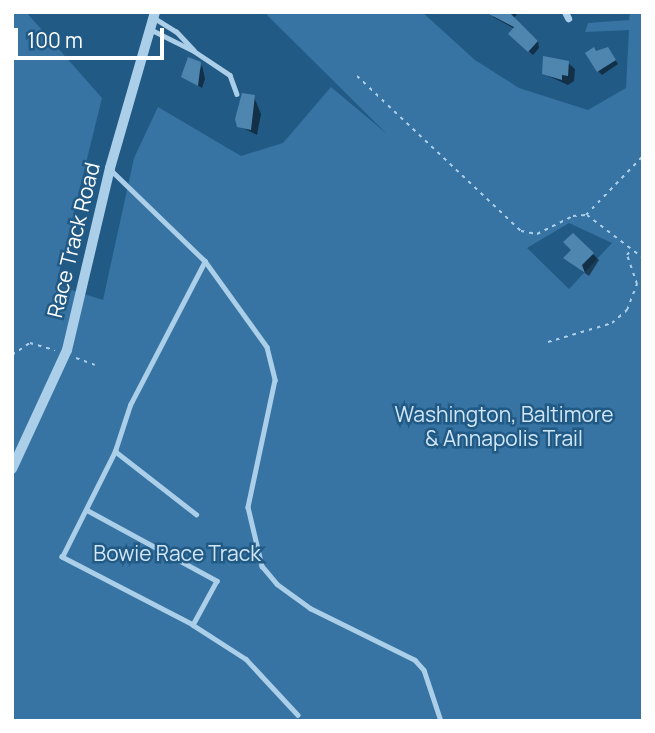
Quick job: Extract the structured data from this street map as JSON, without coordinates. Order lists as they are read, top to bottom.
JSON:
{
  "streets": {
    "street": ["Race Track Road"]
  },
  "parks": ["Washington, Baltimore & Annapolis Trail", "Bowie Race Track"],
  "scale_bar": "100 m"
}
